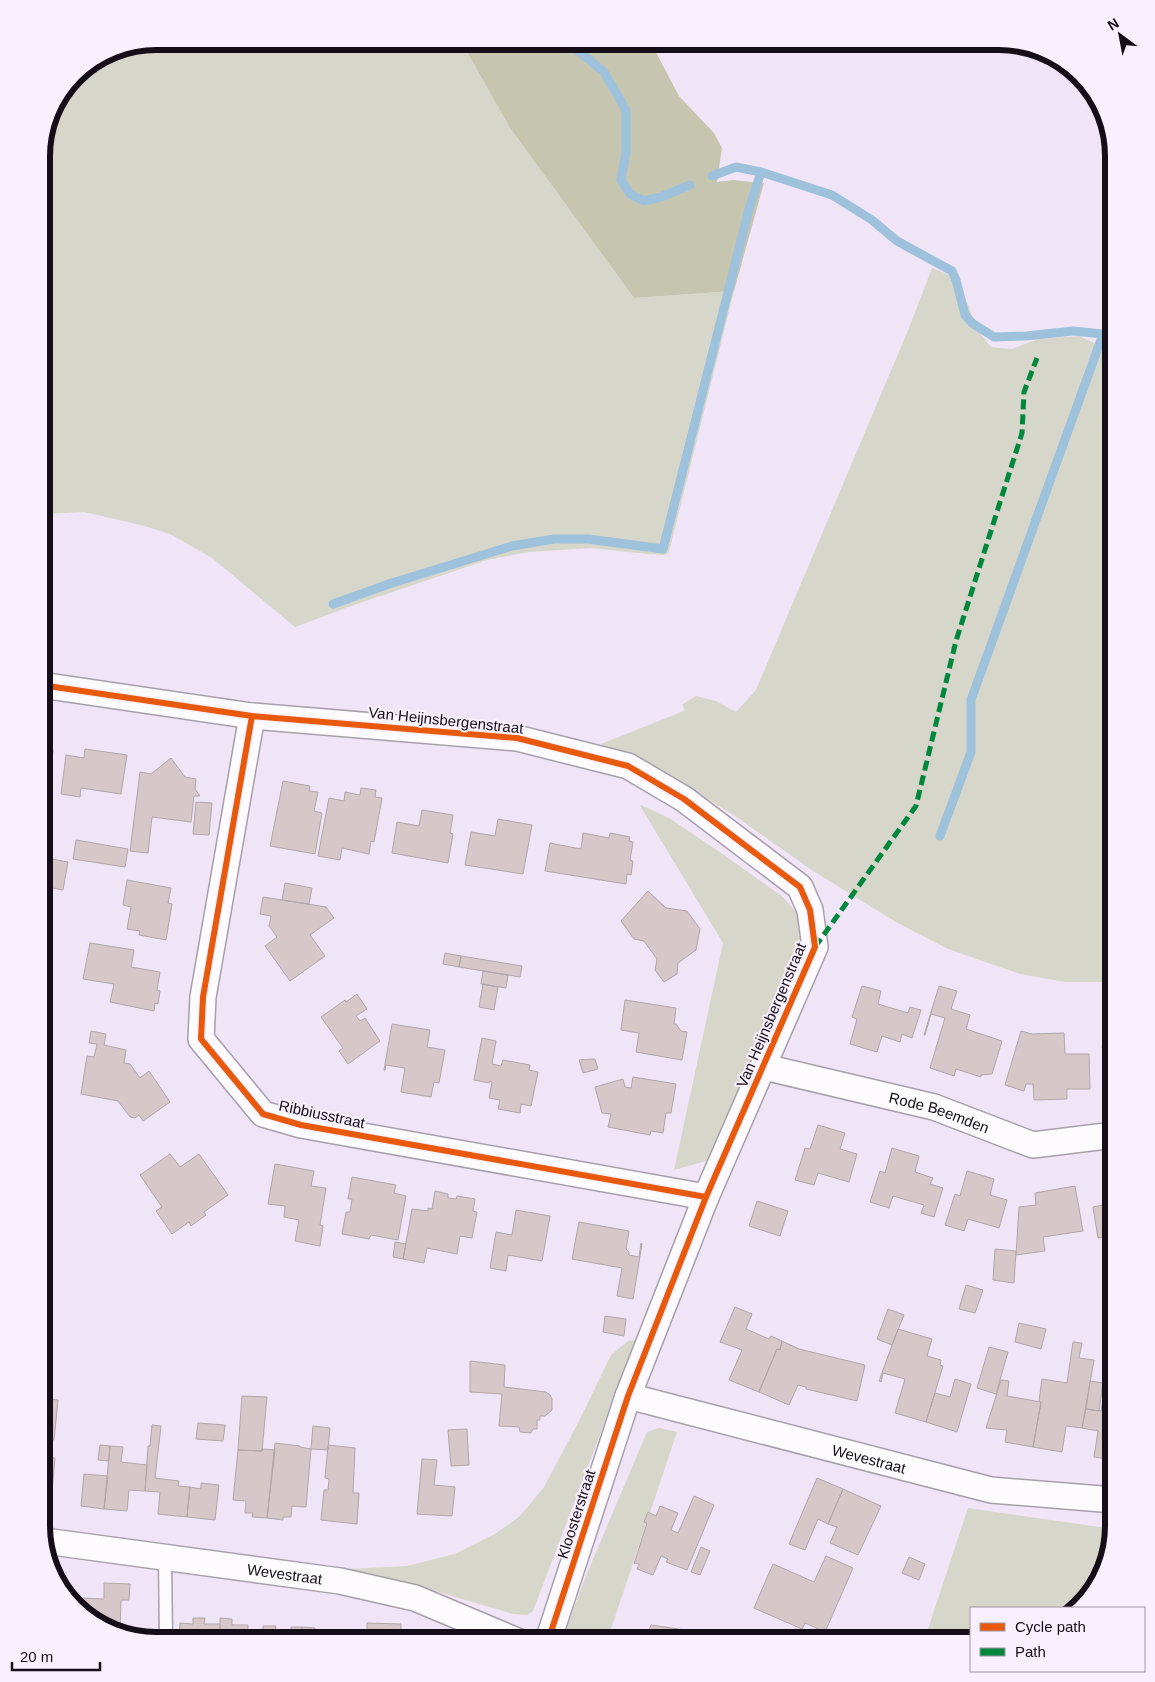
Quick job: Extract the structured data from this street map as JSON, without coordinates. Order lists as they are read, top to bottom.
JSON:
{
  "streets": {
    "street": [
      "Van Heijnsbergenstraat",
      "Rode Beemden",
      "Ribbiusstraat",
      "Wevestraat",
      "Kloosterstraat"
    ]
  },
  "crossings": [
    ["Van Heijnsbergenstraat", "Rode Beemden"],
    ["Van Heijnsbergenstraat", "Ribbiusstraat"],
    ["Van Heijnsbergenstraat", "Wevestraat"],
    ["Van Heijnsbergenstraat", "Kloosterstraat"],
    ["Wevestraat", "Kloosterstraat"]
  ],
  "legend": ["Cycle path", "Path"],
  "scale_bar": "20 m",
  "north": "top left"
}
